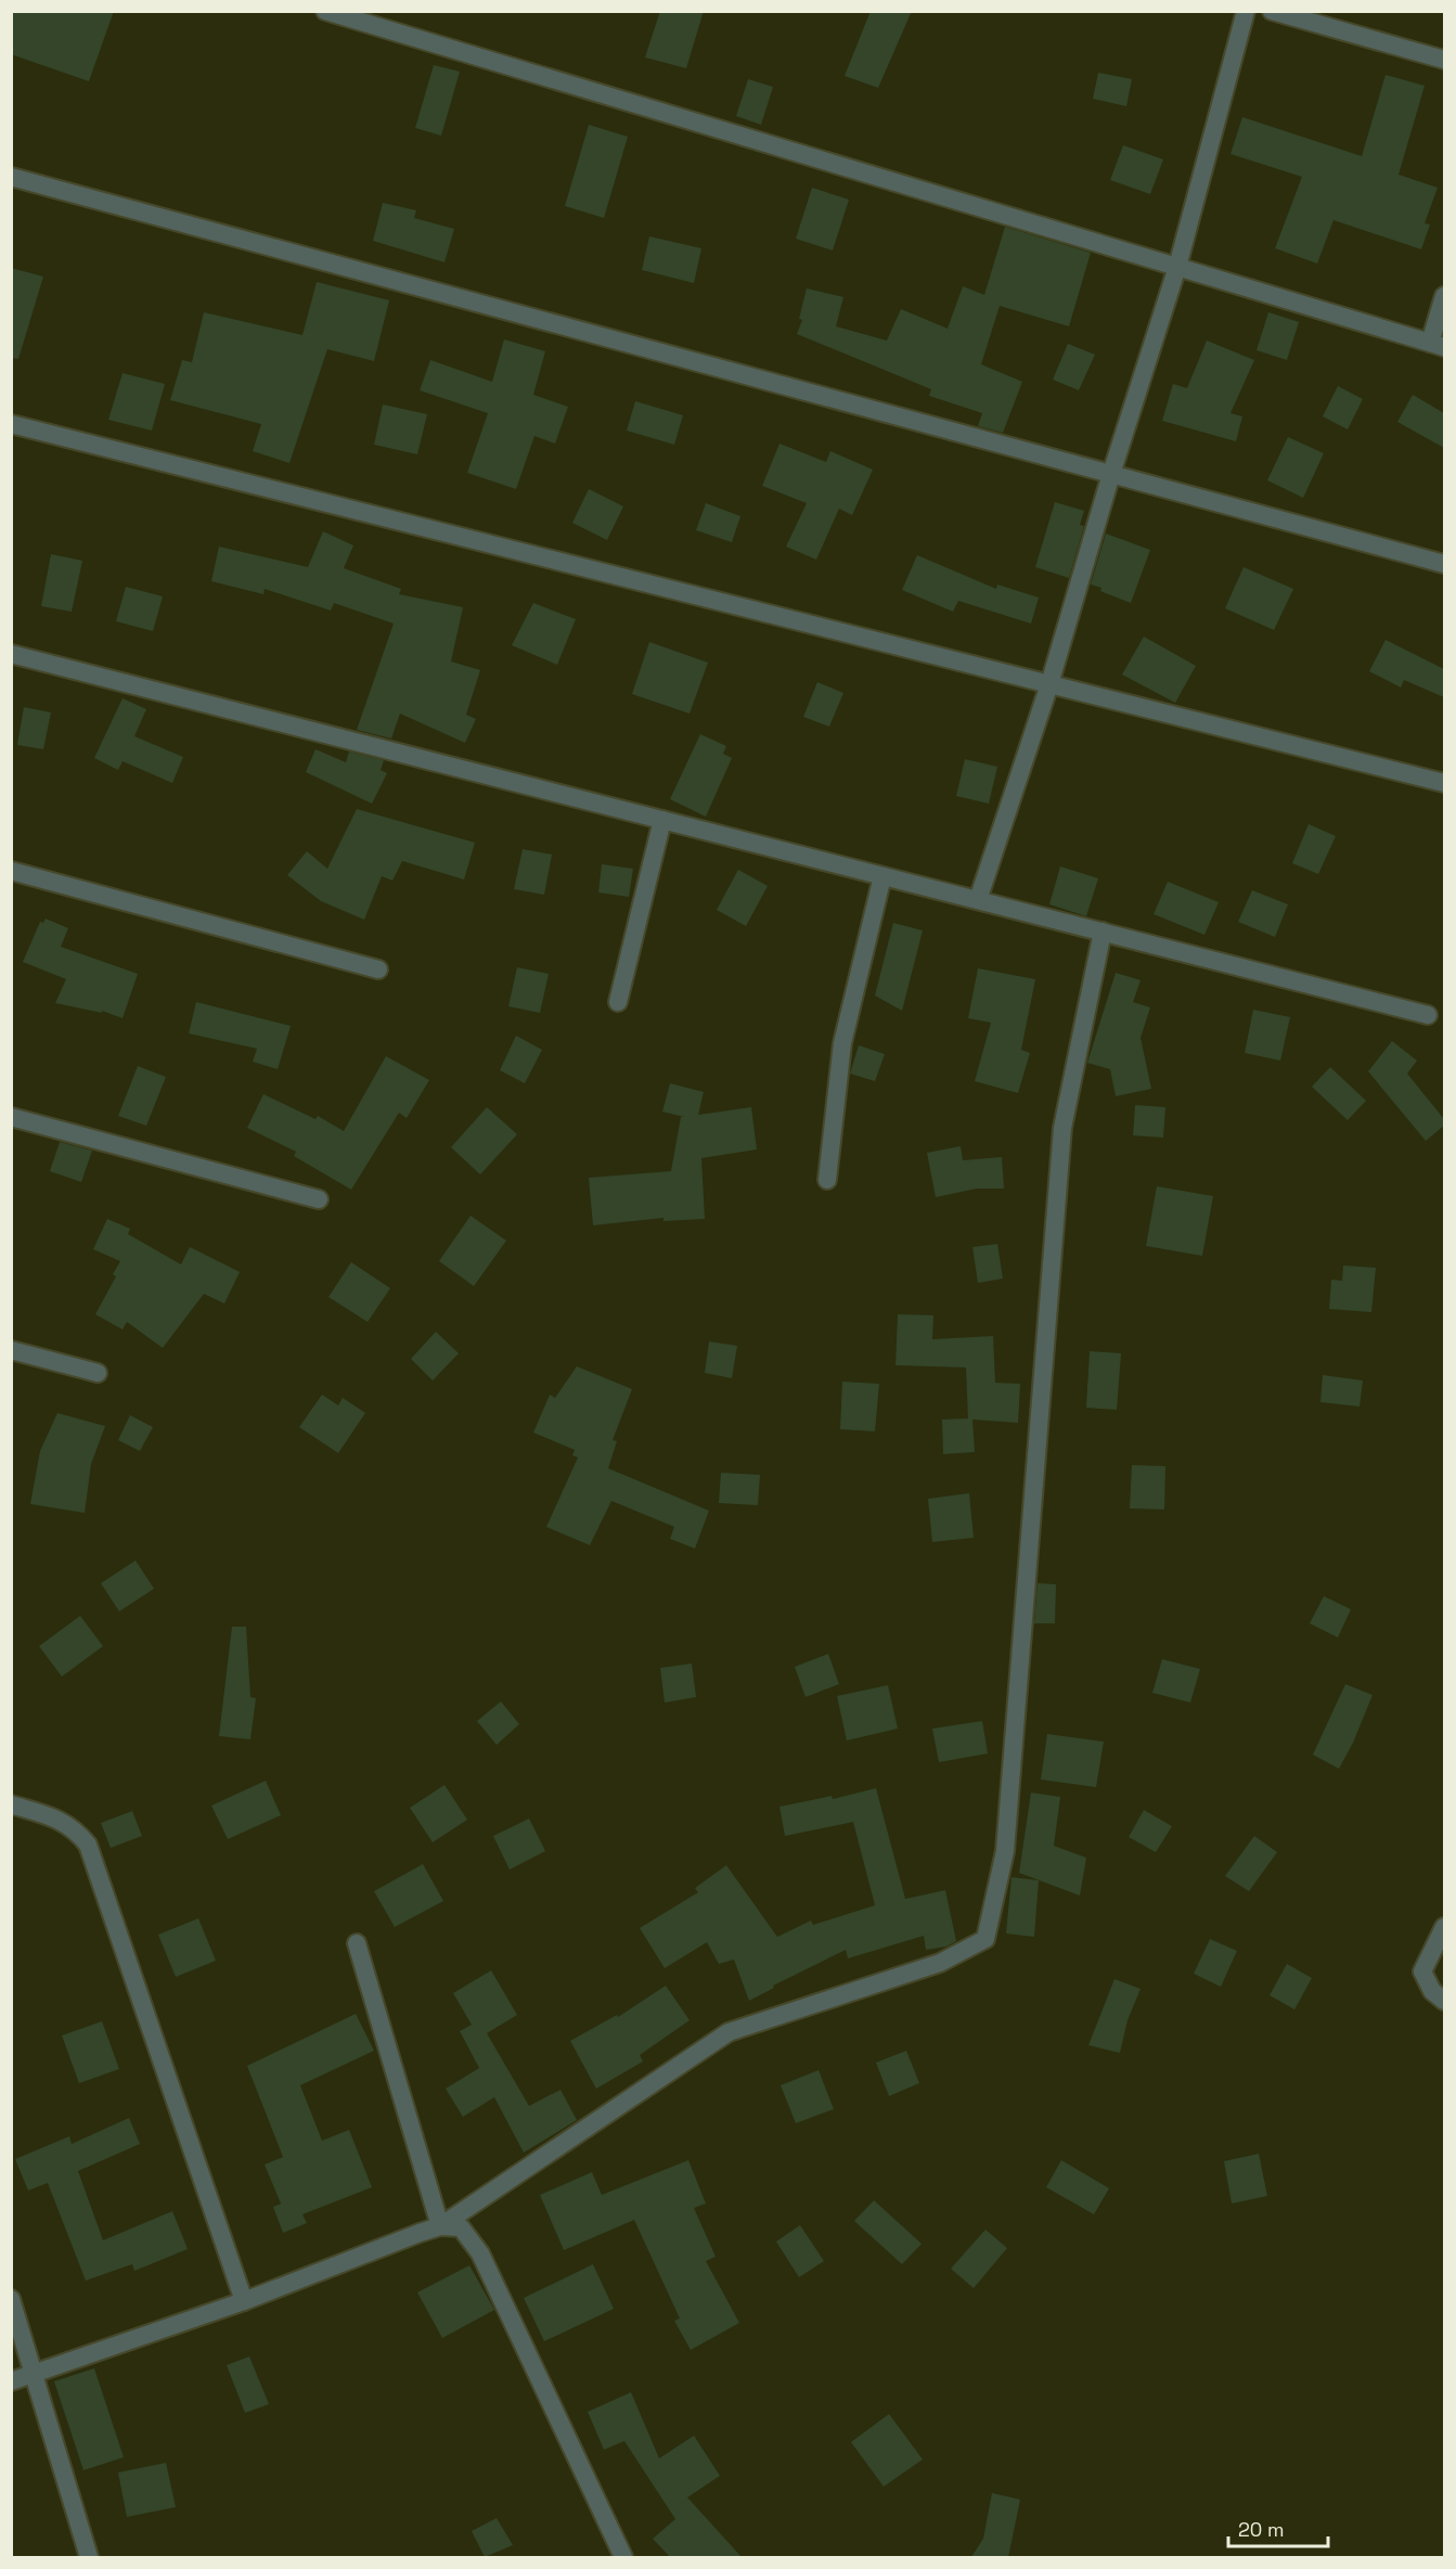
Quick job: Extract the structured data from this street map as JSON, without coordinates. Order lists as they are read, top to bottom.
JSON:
{
  "scale_bar": "20 m"
}
